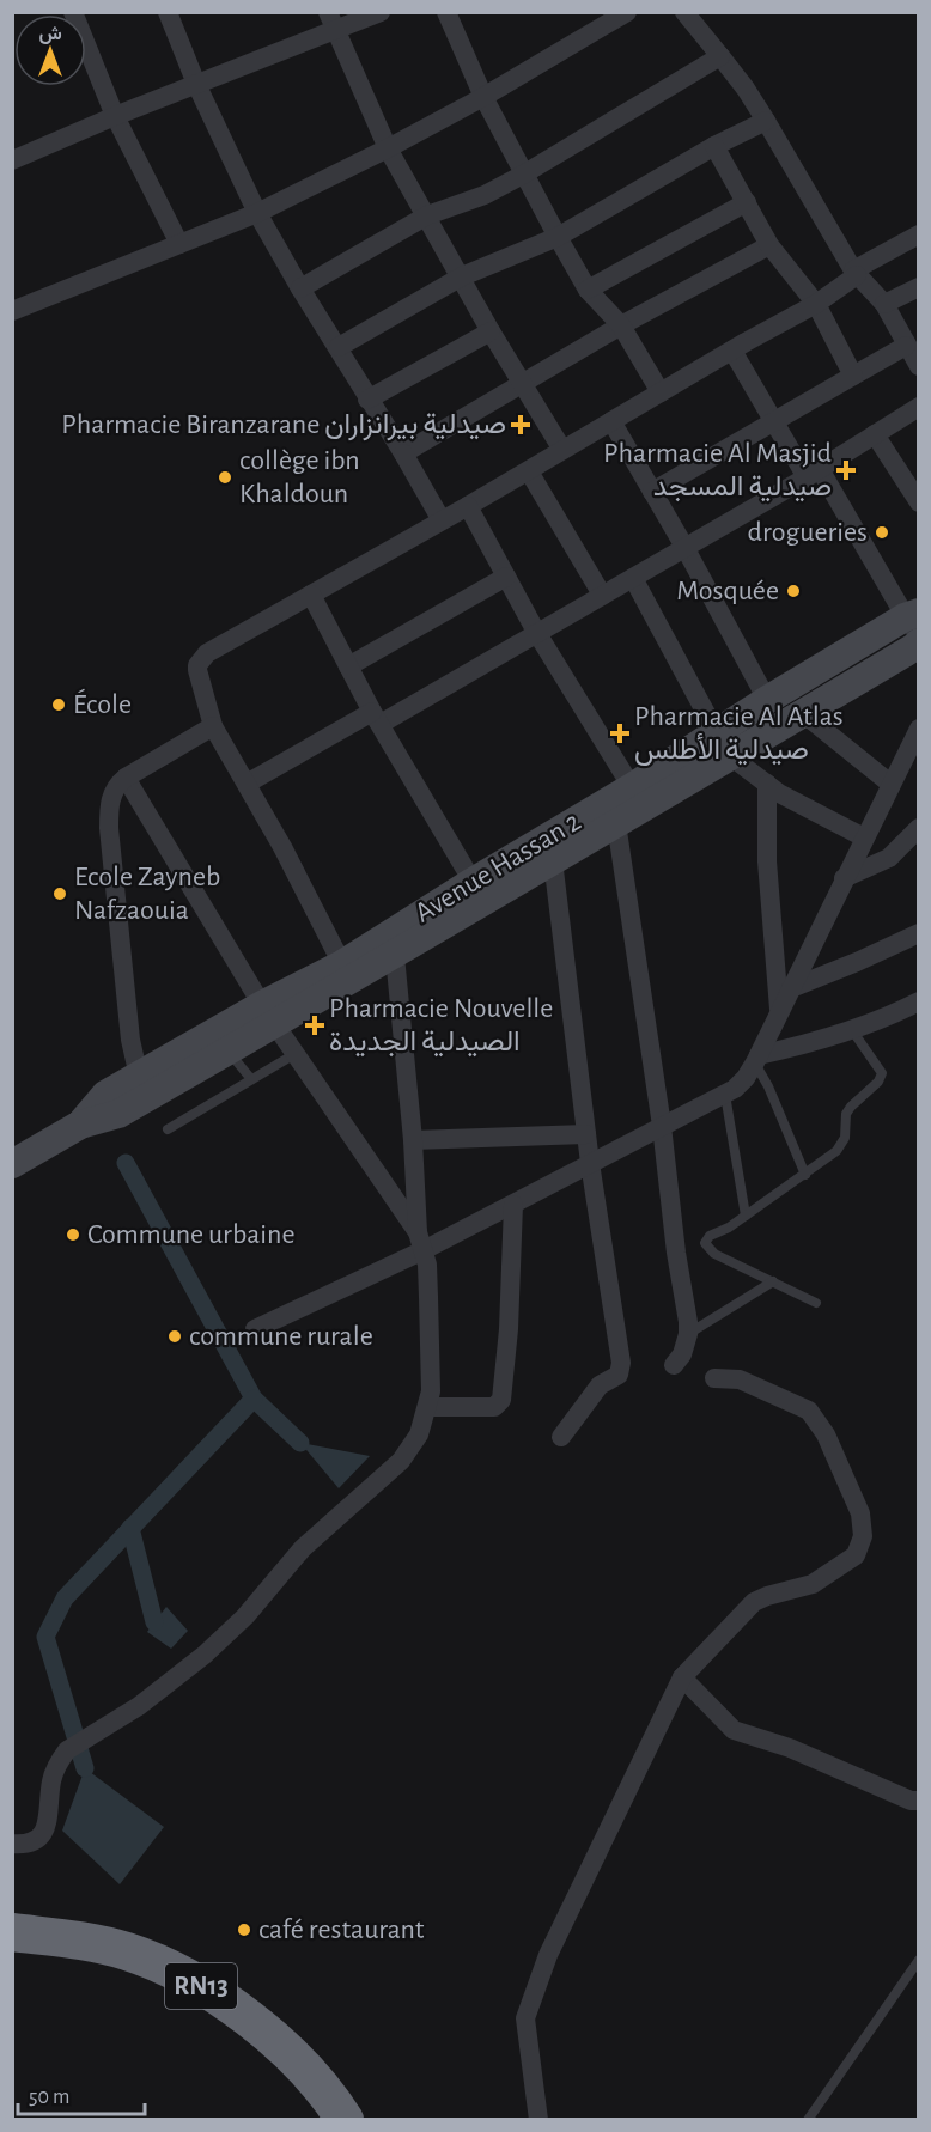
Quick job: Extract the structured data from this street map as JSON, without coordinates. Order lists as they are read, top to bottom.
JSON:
{
  "streets": {
    "highway": ["RN13"],
    "main road": ["Avenue Hassan 2"]
  },
  "places": {
    "health": [
      "Pharmacie Biranzarane صيدلية بيرانزاران",
      "Pharmacie Al Masjid صيدلية المسجد",
      "Pharmacie Al Atlas صيدلية الأطلس",
      "Pharmacie Nouvelle الصيدلية الجديدة"
    ],
    "other": [
      "collège ibn Khaldoun",
      "drogueries",
      "Mosquée",
      "École",
      "Ecole Zayneb Nafzaouia",
      "Commune urbaine",
      "commune rurale",
      "café restaurant"
    ]
  },
  "scale_bar": "50 m",
  "north": "top"
}
